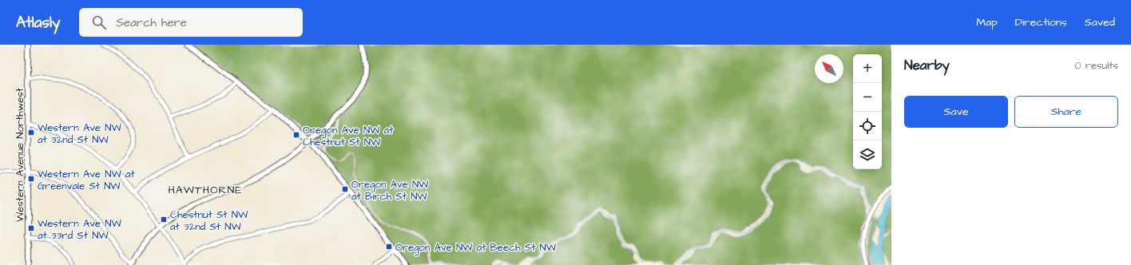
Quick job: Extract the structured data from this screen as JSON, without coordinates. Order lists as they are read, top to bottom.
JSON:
{
  "streets": {
    "street": ["Western Avenue Northwest"]
  },
  "districts": ["HAWTHORNE"],
  "places": {
    "transit": [
      "Western Ave NW at 32nd St NW",
      "Oregon Ave NW at Chestnut St NW",
      "Western Ave NW at Greenvale St NW",
      "Oregon Ave NW at Birch St NW",
      "Chestnut St NW at 32nd St NW",
      "Western Ave NW at 33rd St NW",
      "Oregon Ave NW at Beech St NW"
    ]
  },
  "north": "top left",
  "page": {
    "header": "Atlasly",
    "search": "Search here",
    "nav": ["Map", "Directions", "Saved"],
    "heading": ["Nearby", "0 results"],
    "map_buttons": ["+", "−"],
    "buttons": ["Save", "Share"]
  }
}
